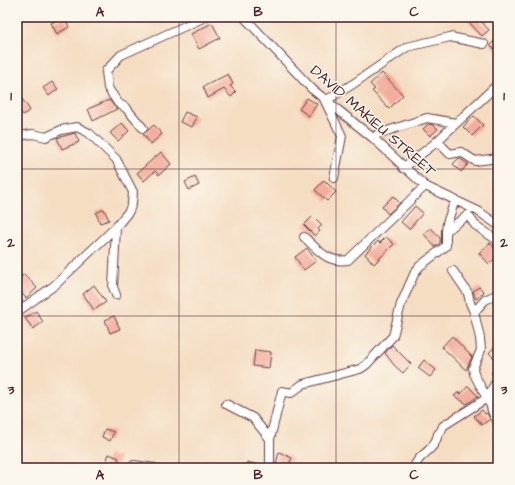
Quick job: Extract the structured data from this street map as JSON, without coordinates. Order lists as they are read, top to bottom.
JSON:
{
  "streets": {
    "street": ["DAVID MAKIEU STREET"]
  },
  "grid": {
    "columns": ["A", "B", "C"],
    "rows": ["1", "2", "3"]
  }
}
